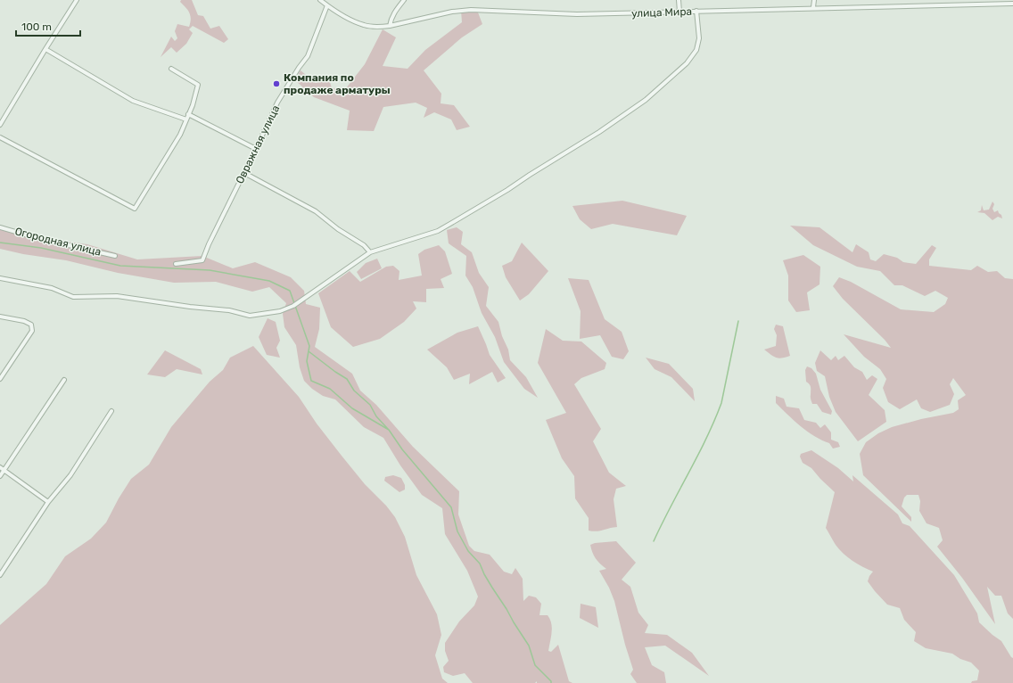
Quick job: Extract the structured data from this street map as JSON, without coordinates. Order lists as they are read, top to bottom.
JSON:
{
  "streets": {
    "street": ["улица Мира", "Овражная улица", "Огородная улица"]
  },
  "crossings": [
    ["улица Мира", "Овражная улица"]
  ],
  "places": ["Компания по продаже арматуры"],
  "scale_bar": "100 m"
}
